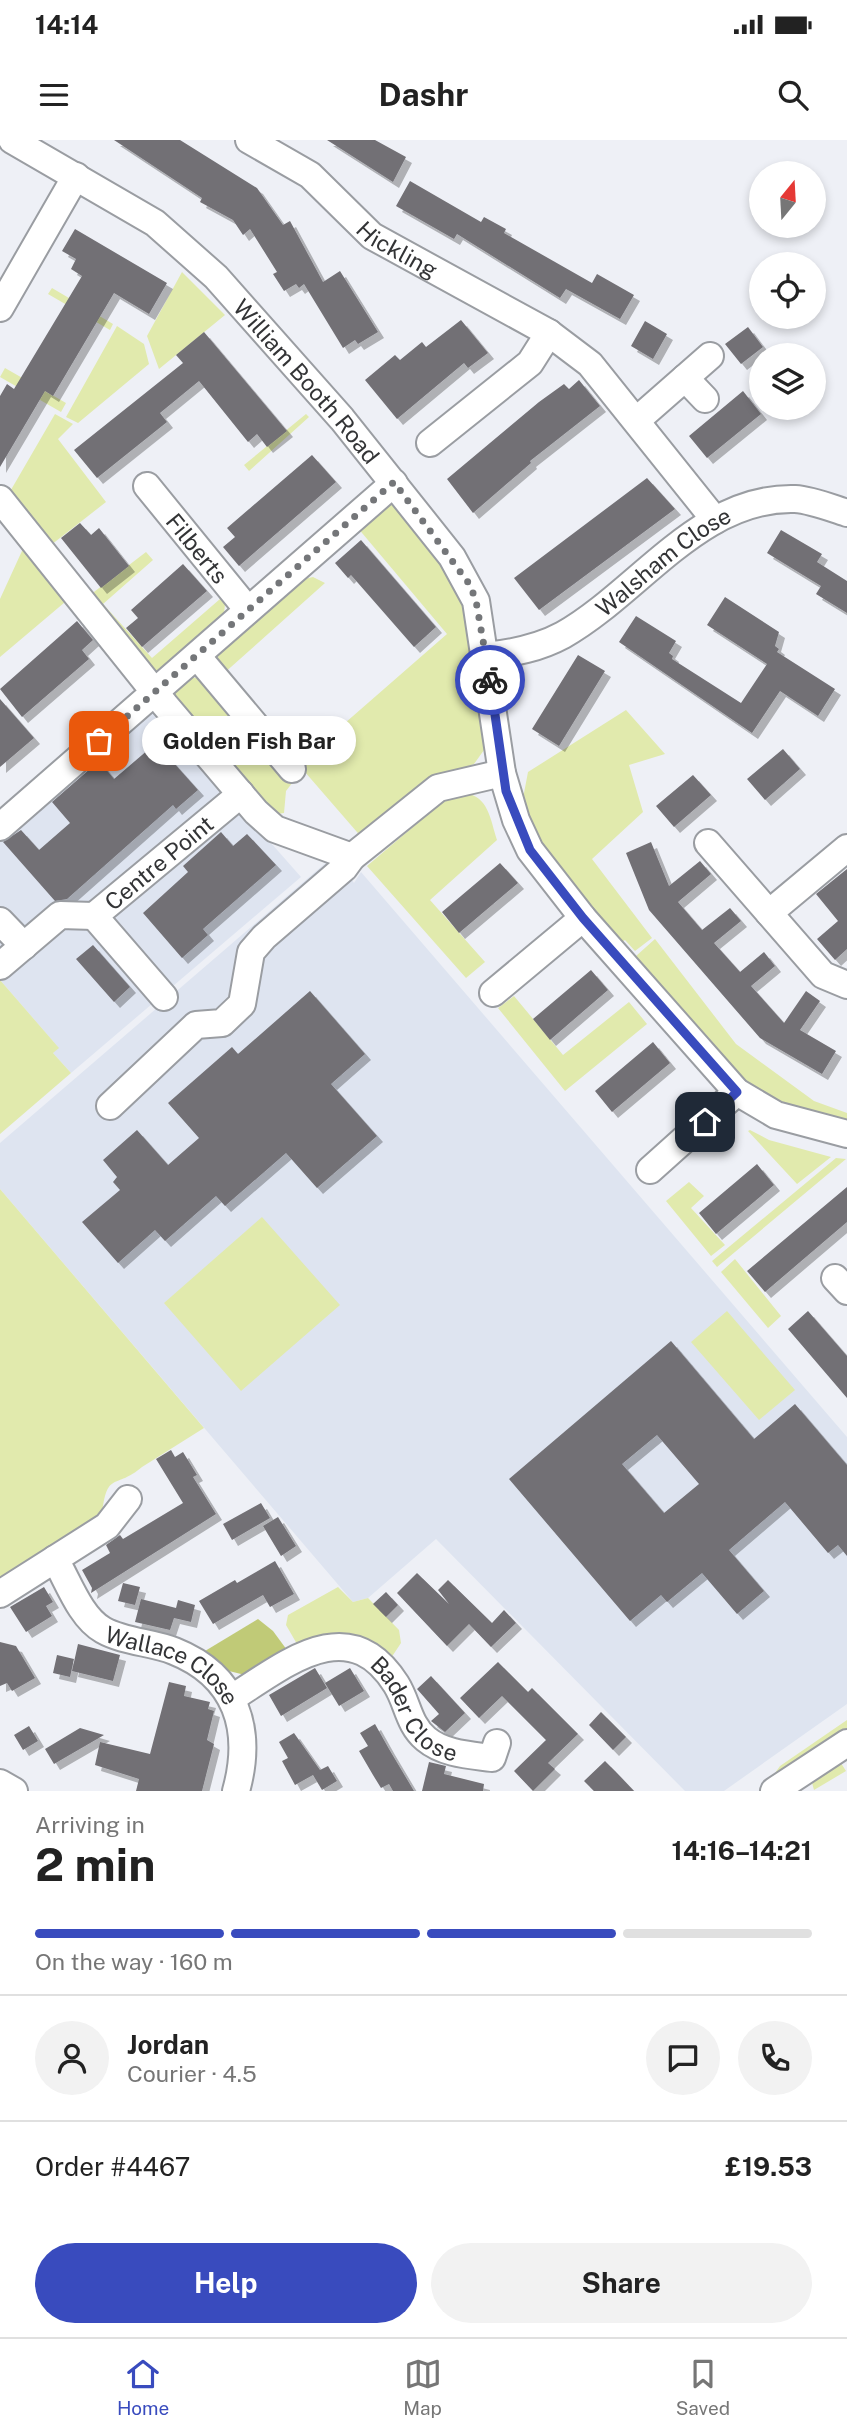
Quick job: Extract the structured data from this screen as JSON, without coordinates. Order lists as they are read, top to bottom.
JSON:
{
  "streets": {
    "street": [
      "Hickling",
      "William Booth Road",
      "Filberts",
      "Walsham Close",
      "Centre Point",
      "Wallace Close",
      "Bader Close"
    ]
  },
  "crossings": [
    ["Hickling", "Walsham Close"],
    ["William Booth Road", "Walsham Close"],
    ["Wallace Close", "Bader Close"]
  ],
  "places": ["Golden Fish Bar"],
  "north": "top",
  "page": {
    "status": "14:14",
    "header": "Dashr",
    "bubble": "Golden Fish Bar",
    "heading": ["2 min", "Arriving in", "14:16–14:21"],
    "panel": [
      "Jordan",
      "Courier · 4.5",
      "Order #4467",
      "£19.53"
    ],
    "bar": "On the way · 160 m",
    "buttons": ["Help", "Share"],
    "tabs": ["Home", "Map", "Saved"]
  }
}
